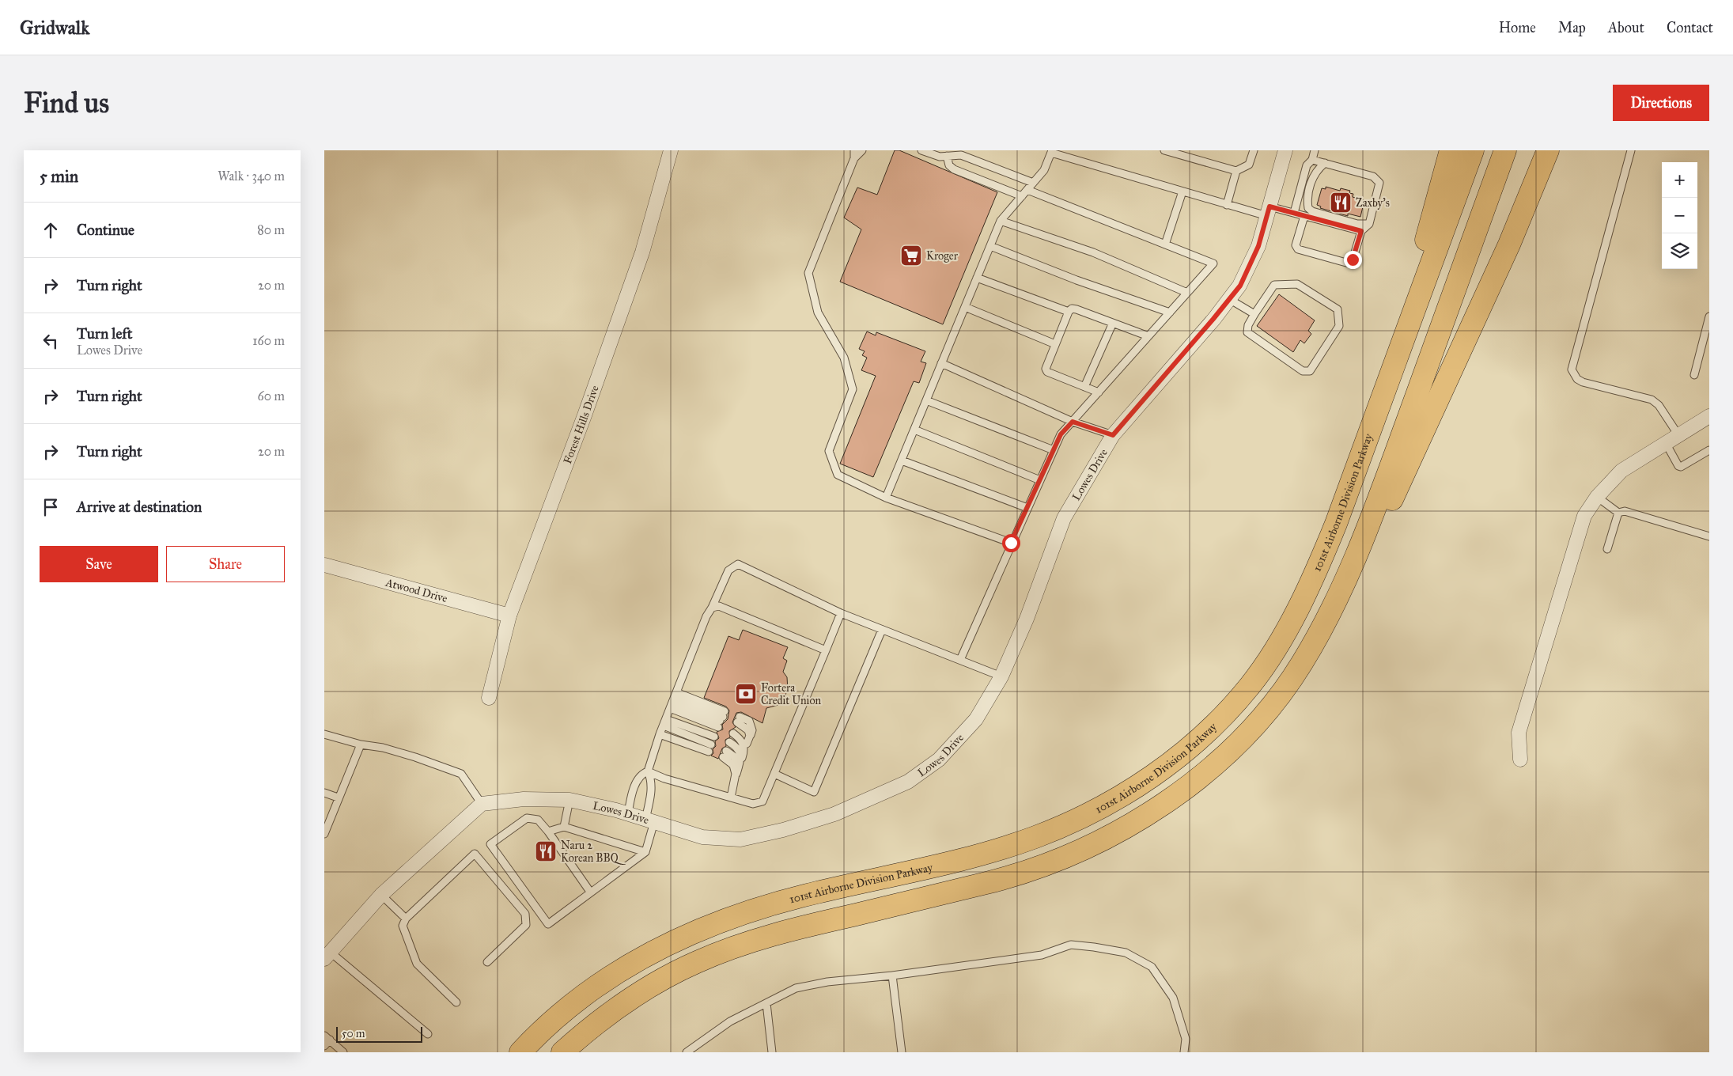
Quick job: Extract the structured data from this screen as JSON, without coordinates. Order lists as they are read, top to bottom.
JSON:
{
  "streets": {
    "highway": ["101st Airborne Division Parkway"],
    "street": ["Forest Hills Drive", "Lowes Drive", "Atwood Drive"]
  },
  "crossings": [
    ["Forest Hills Drive", "Atwood Drive"]
  ],
  "places": {
    "restaurant": ["Zaxby's", "Naru 2 Korean BBQ"],
    "supermarket": ["Kroger"],
    "bank": ["Fortera Credit Union"]
  },
  "scale_bar": "50 m",
  "page": {
    "header": "Gridwalk",
    "nav": [
      "Home",
      "Map",
      "About",
      "Contact"
    ],
    "buttons": [
      "Directions",
      ["Save", "Share"]
    ],
    "title": "Find us",
    "heading": ["5 min", "Walk · 340 m"],
    "map_buttons": ["+", "−"],
    "list": [
      ["Continue", "80 m"],
      ["Turn right", "20 m"],
      ["Turn left", "Lowes Drive", "160 m"],
      ["Turn right", "60 m"],
      ["Turn right", "20 m"],
      "Arrive at destination"
    ],
    "scale": "50 m"
  }
}
